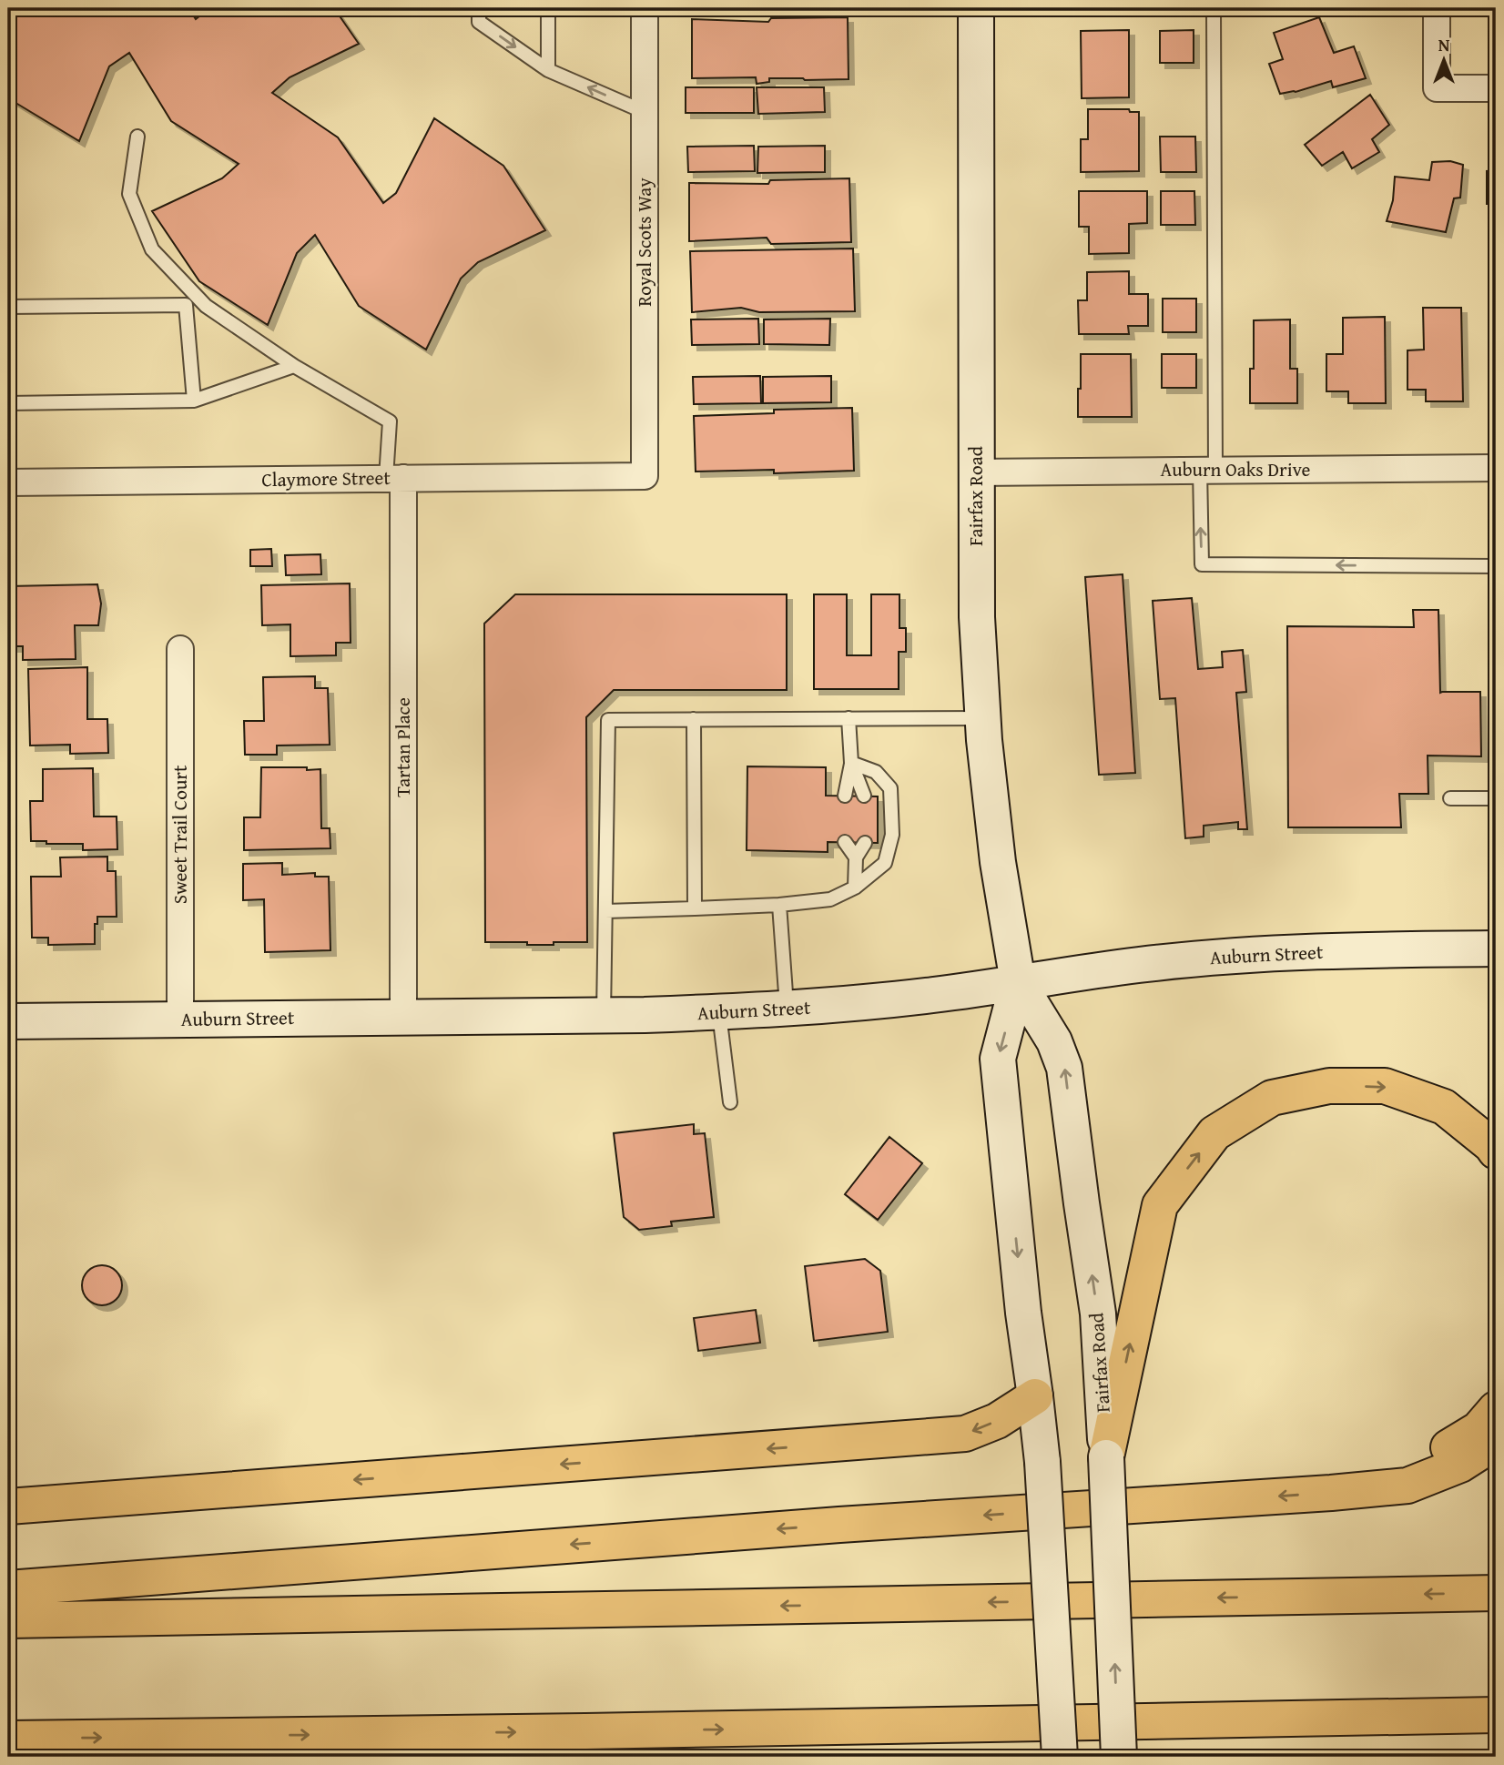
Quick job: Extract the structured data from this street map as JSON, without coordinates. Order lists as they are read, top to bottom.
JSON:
{
  "streets": {
    "main road": ["Fairfax Road", "Auburn Street"],
    "street": [
      "Royal Scots Way",
      "Auburn Oaks Drive",
      "Claymore Street",
      "Tartan Place",
      "Sweet Trail Court"
    ]
  },
  "crossings": [
    ["Royal Scots Way", "Claymore Street"],
    ["Auburn Oaks Drive", "Fairfax Road"],
    ["Claymore Street", "Tartan Place"],
    ["Fairfax Road", "Auburn Street"],
    ["Tartan Place", "Auburn Street"],
    ["Sweet Trail Court", "Auburn Street"]
  ],
  "north": "top"
}
